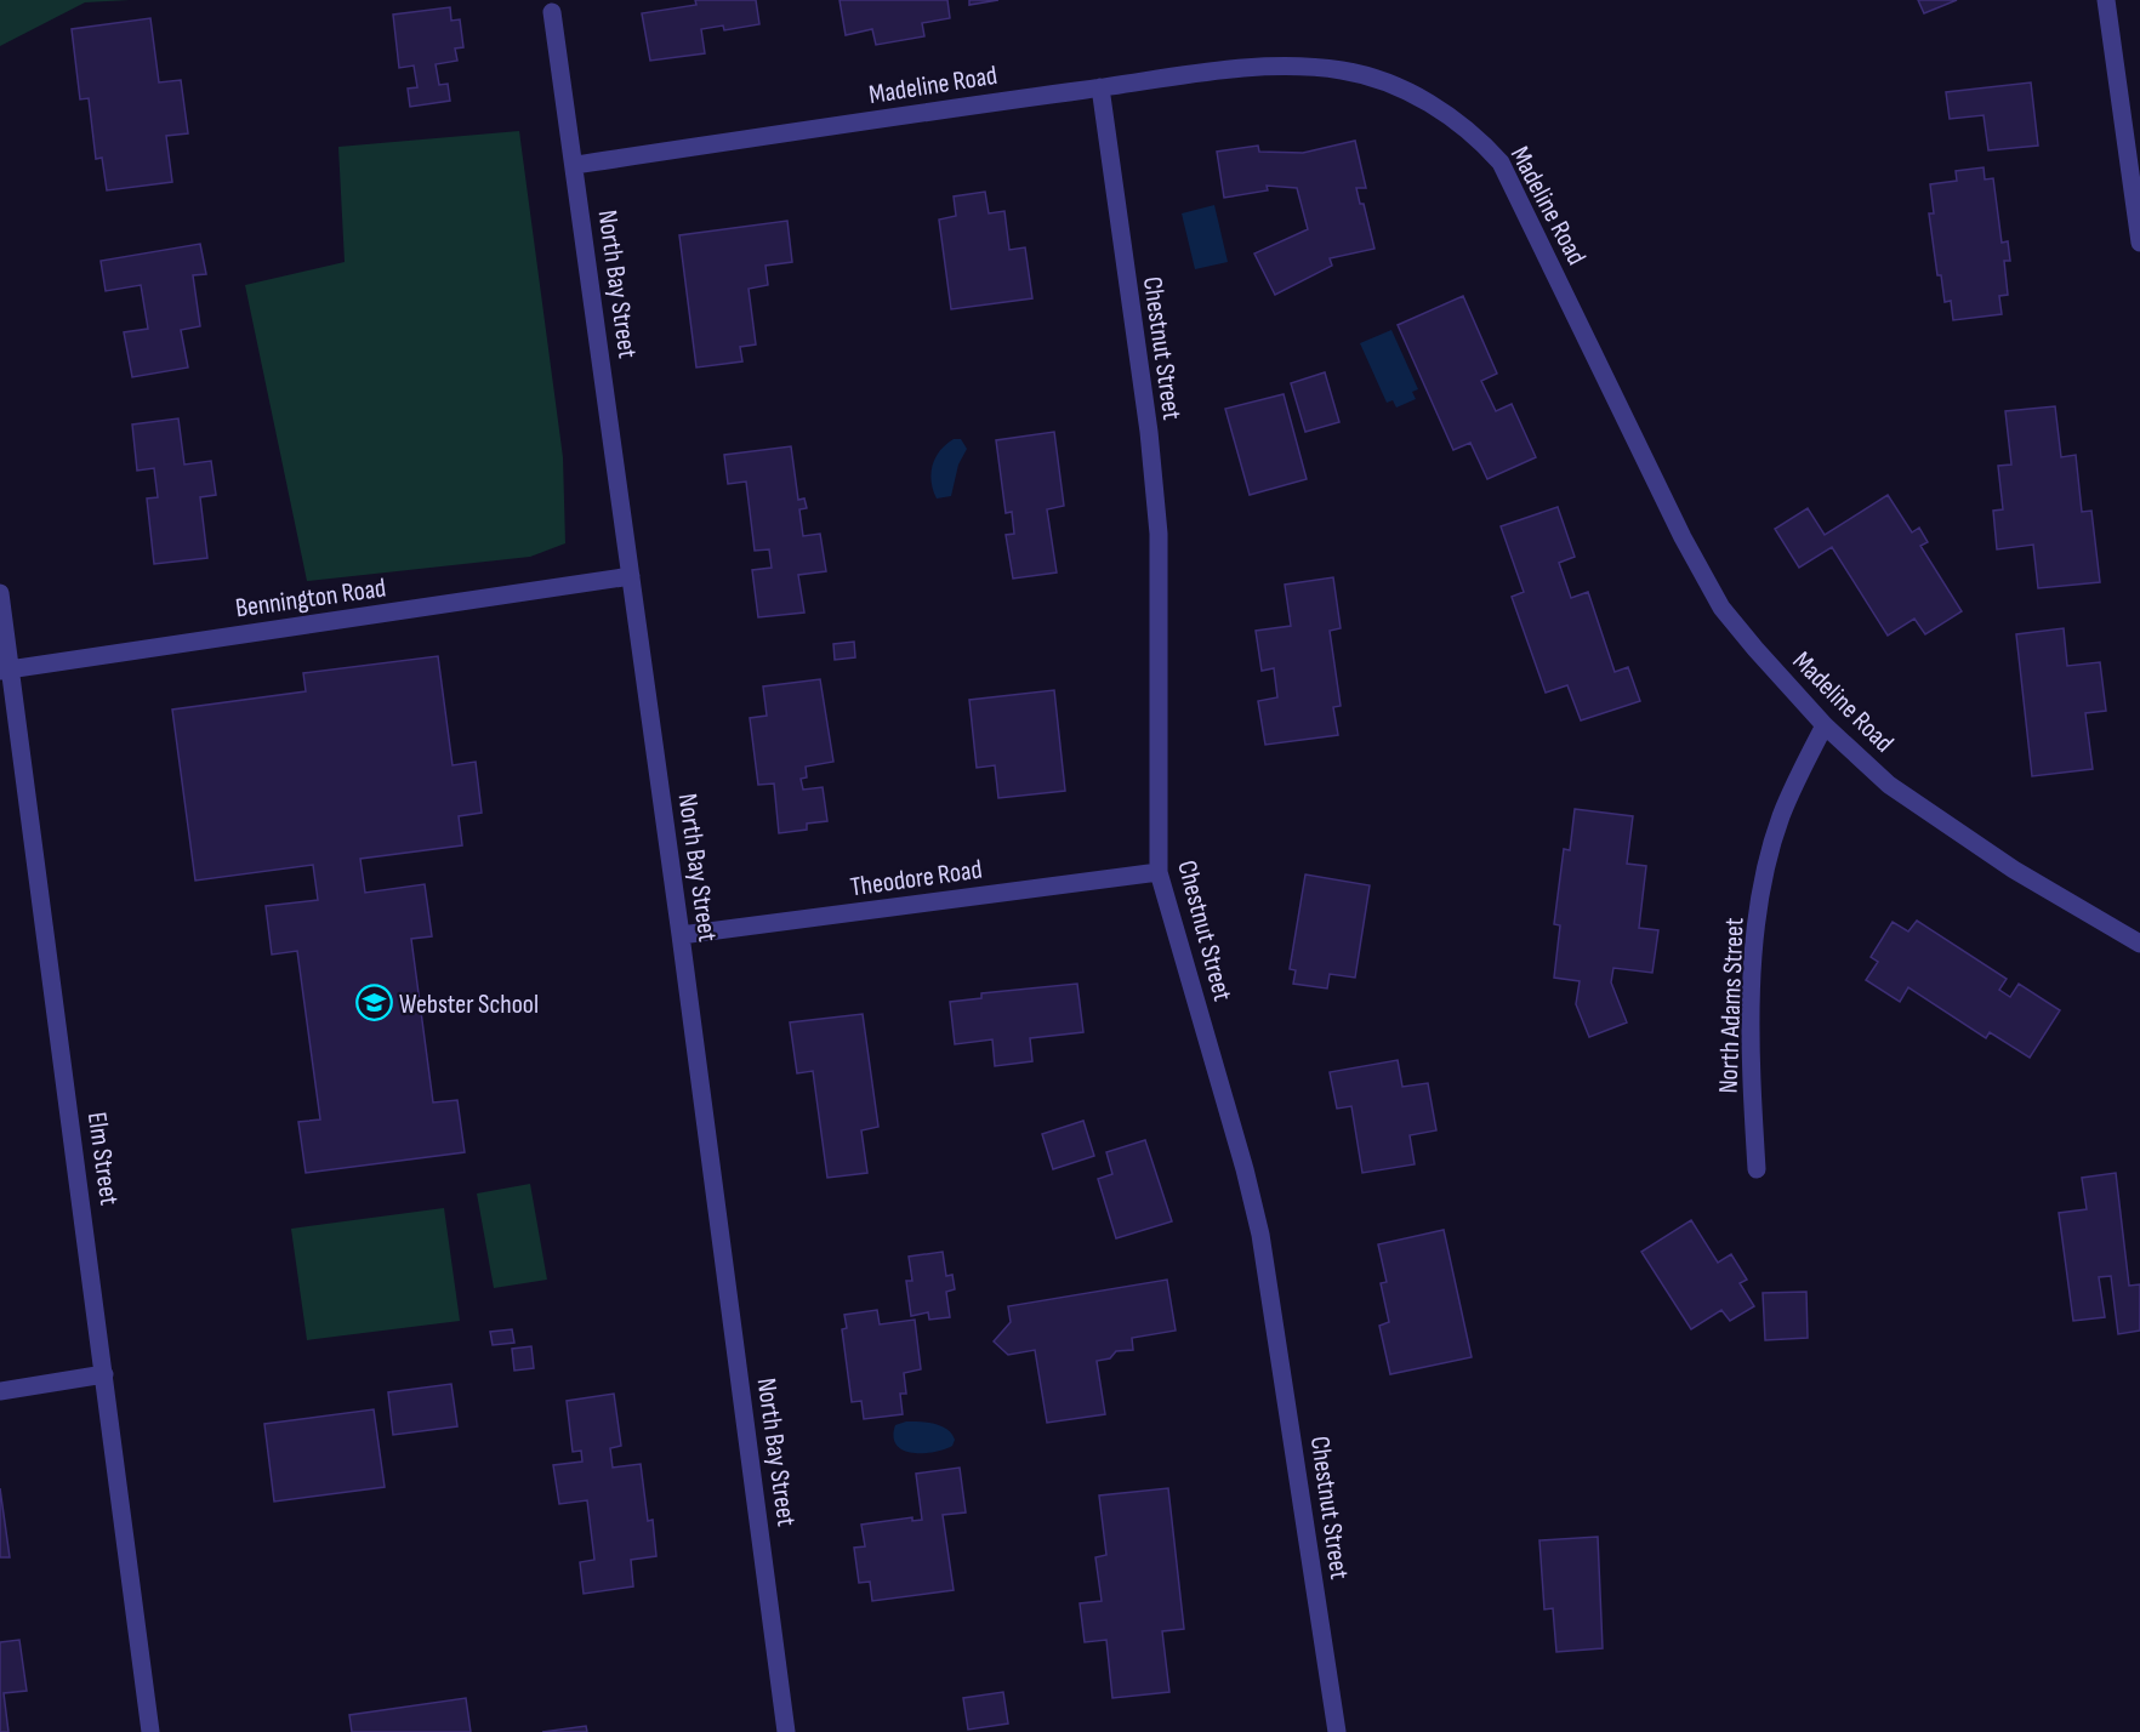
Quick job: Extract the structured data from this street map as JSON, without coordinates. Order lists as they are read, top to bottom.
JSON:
{
  "streets": {
    "street": [
      "Madeline Road",
      "North Bay Street",
      "Chestnut Street",
      "Bennington Road",
      "Theodore Road",
      "North Adams Street",
      "Elm Street"
    ]
  },
  "crossings": [
    ["Madeline Road", "North Bay Street"],
    ["Madeline Road", "Chestnut Street"],
    ["Madeline Road", "North Adams Street"],
    ["North Bay Street", "Bennington Road"],
    ["North Bay Street", "Theodore Road"],
    ["Chestnut Street", "Theodore Road"],
    ["Bennington Road", "Elm Street"]
  ],
  "places": {
    "school or university": ["Webster School"]
  }
}
